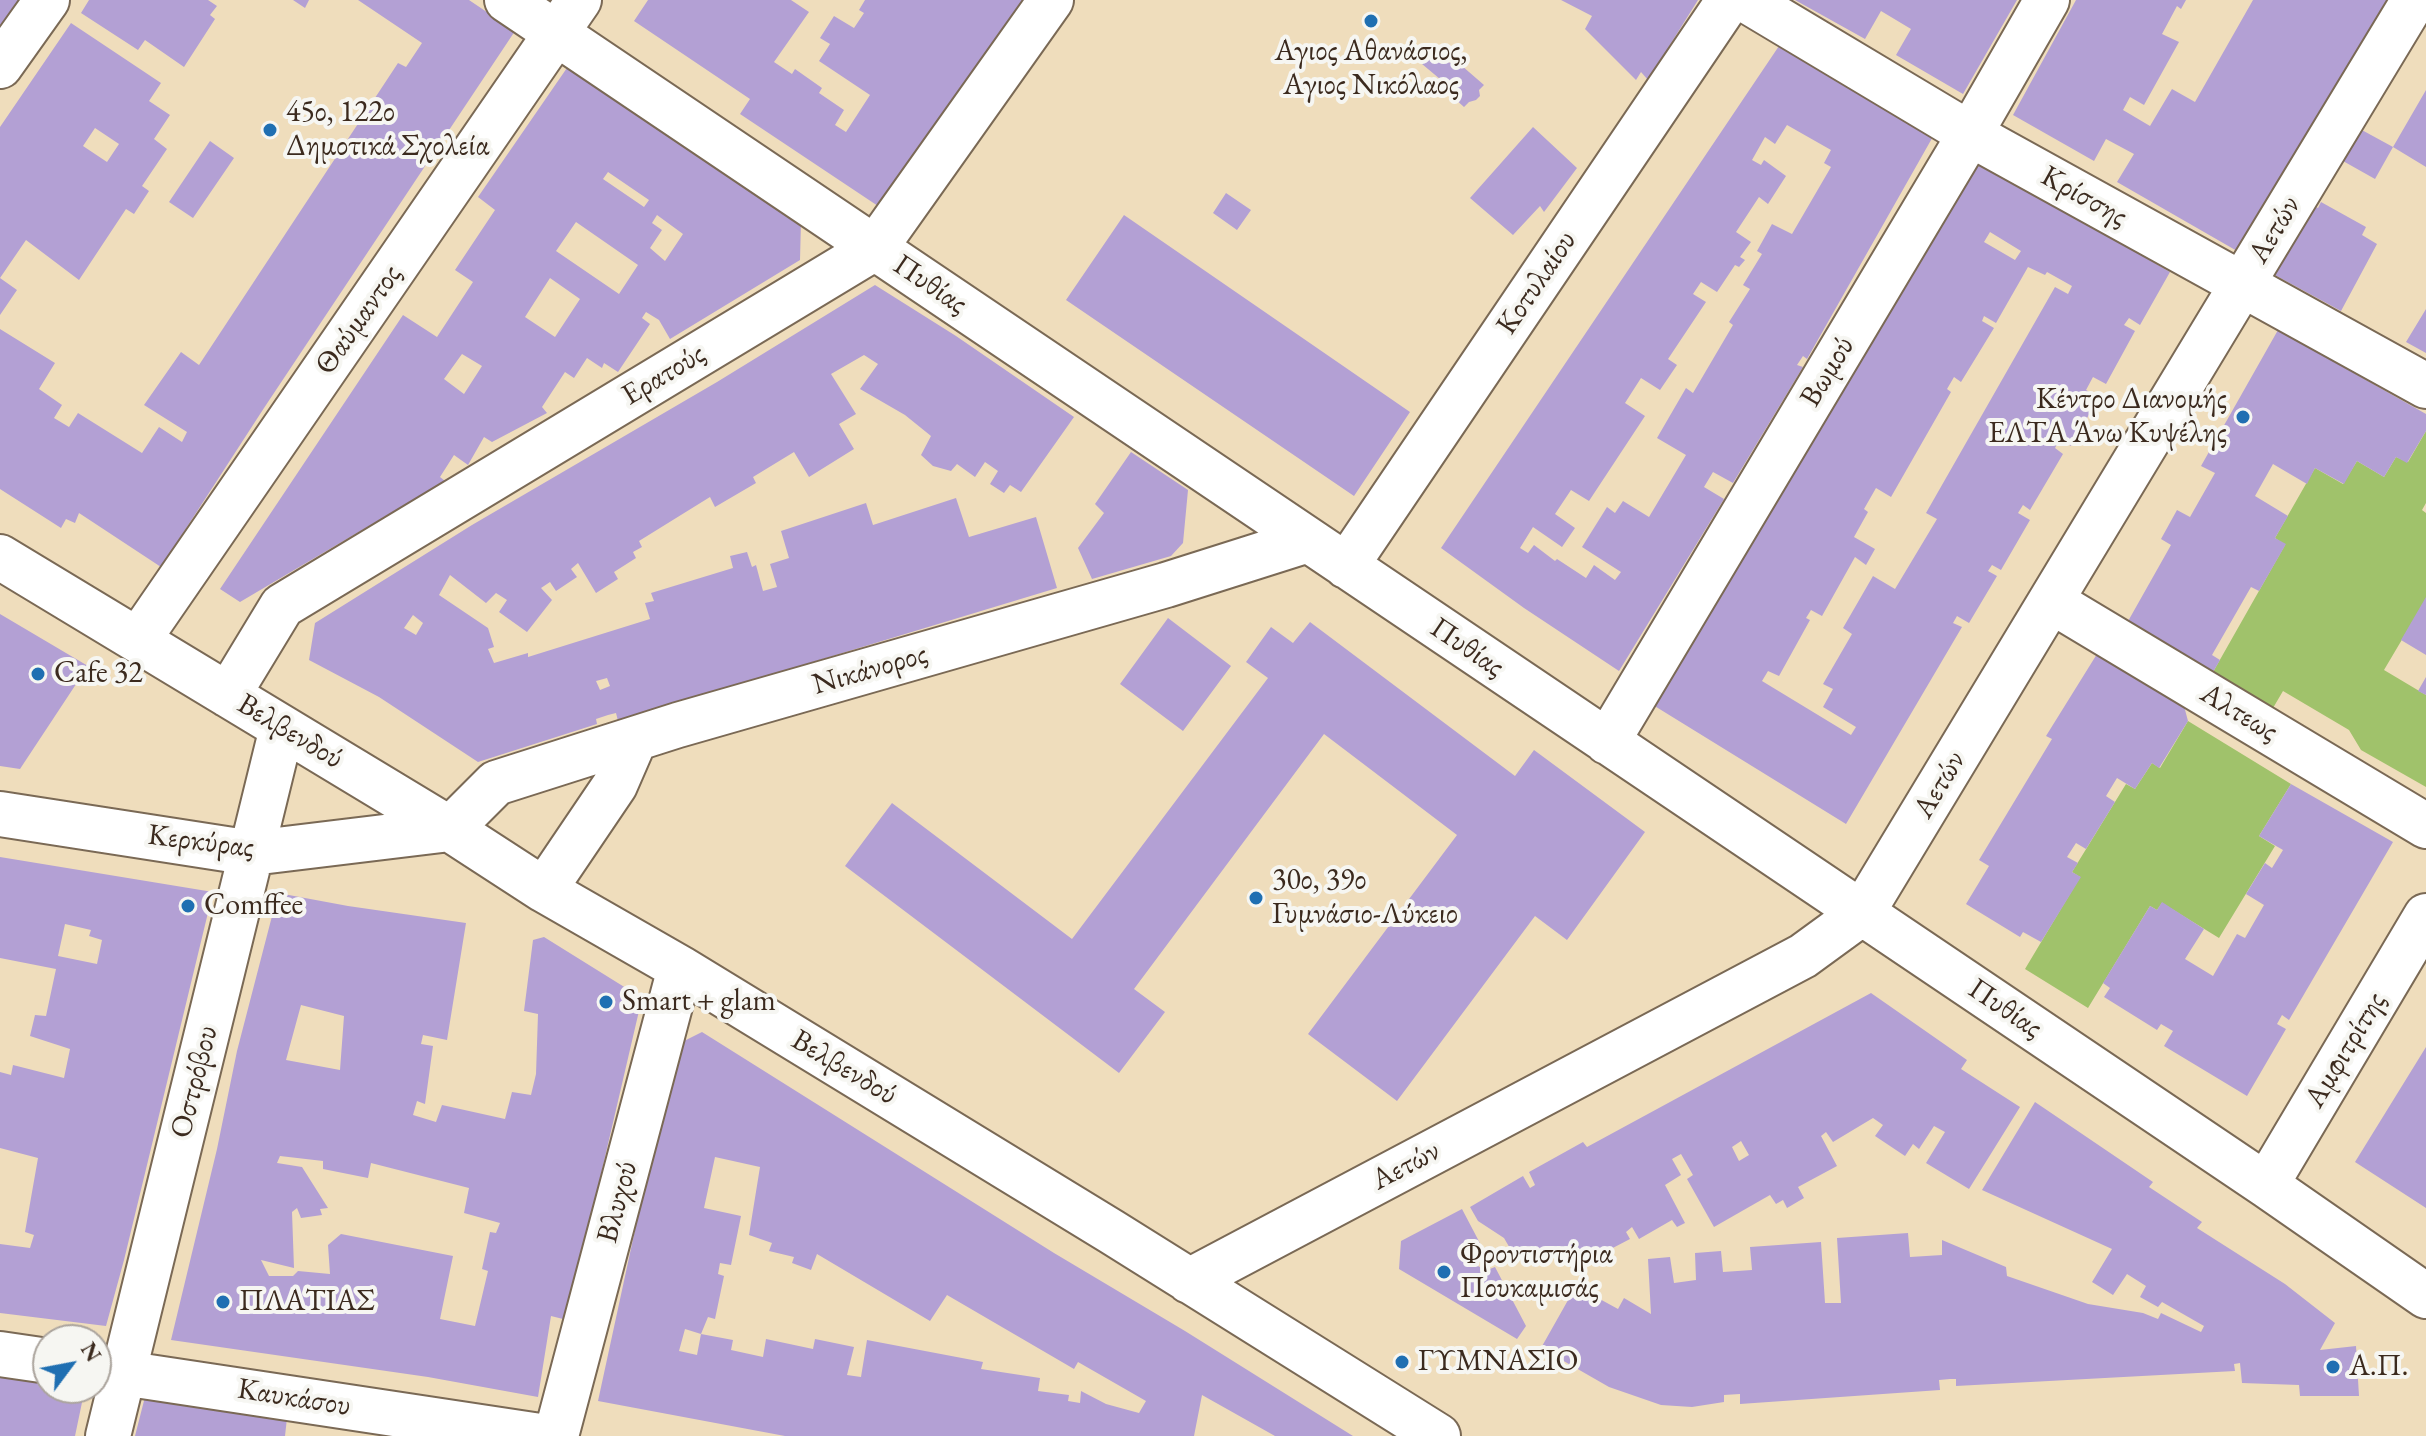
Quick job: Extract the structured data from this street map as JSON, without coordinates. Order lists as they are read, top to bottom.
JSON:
{
  "streets": {
    "street": [
      "Κρίσσης",
      "Αετών",
      "Κοτυλαίου",
      "Πυθίας",
      "Θαύμαντος",
      "Βωμού",
      "Ερατούς",
      "Νικάνορος",
      "Αλτεως",
      "Βελβενδού",
      "Κερκύρας",
      "Αμφιτρίτης",
      "Οστρόβου",
      "Βλυχού",
      "Καυκάσου"
    ]
  },
  "crossings": [
    ["Κρίσσης", "Αετών"],
    ["Κρίσσης", "Βωμού"],
    ["Αετών", "Πυθίας"],
    ["Αετών", "Αλτεως"],
    ["Αετών", "Βελβενδού"],
    ["Κοτυλαίου", "Πυθίας"],
    ["Πυθίας", "Θαύμαντος"],
    ["Πυθίας", "Βωμού"],
    ["Πυθίας", "Ερατούς"],
    ["Πυθίας", "Νικάνορος"],
    ["Πυθίας", "Αμφιτρίτης"],
    ["Θαύμαντος", "Βελβενδού"],
    ["Ερατούς", "Βελβενδού"],
    ["Νικάνορος", "Βελβενδού"],
    ["Νικάνορος", "Κερκύρας"],
    ["Βελβενδού", "Κερκύρας"],
    ["Βελβενδού", "Οστρόβου"],
    ["Βελβενδού", "Βλυχού"],
    ["Κερκύρας", "Οστρόβου"]
  ],
  "places": [
    "Αγιος Αθανάσιος, Αγιος Νικόλαος",
    "45ο, 122ο Δημοτικά Σχολεία",
    "Κέντρο Διανομής ΕΛΤΑ Άνω Κυψέλης",
    "Cafe 32",
    "30ο, 39ο Γυμνάσιο-Λύκειο",
    "Comffee",
    "Smart + glam",
    "Φροντιστήρια Πουκαμισάς",
    "ΠΛΑΤΙΑΣ",
    "ΓΥΜΝΑΣΙΟ",
    "Α.Π."
  ],
  "north": "top right"
}
